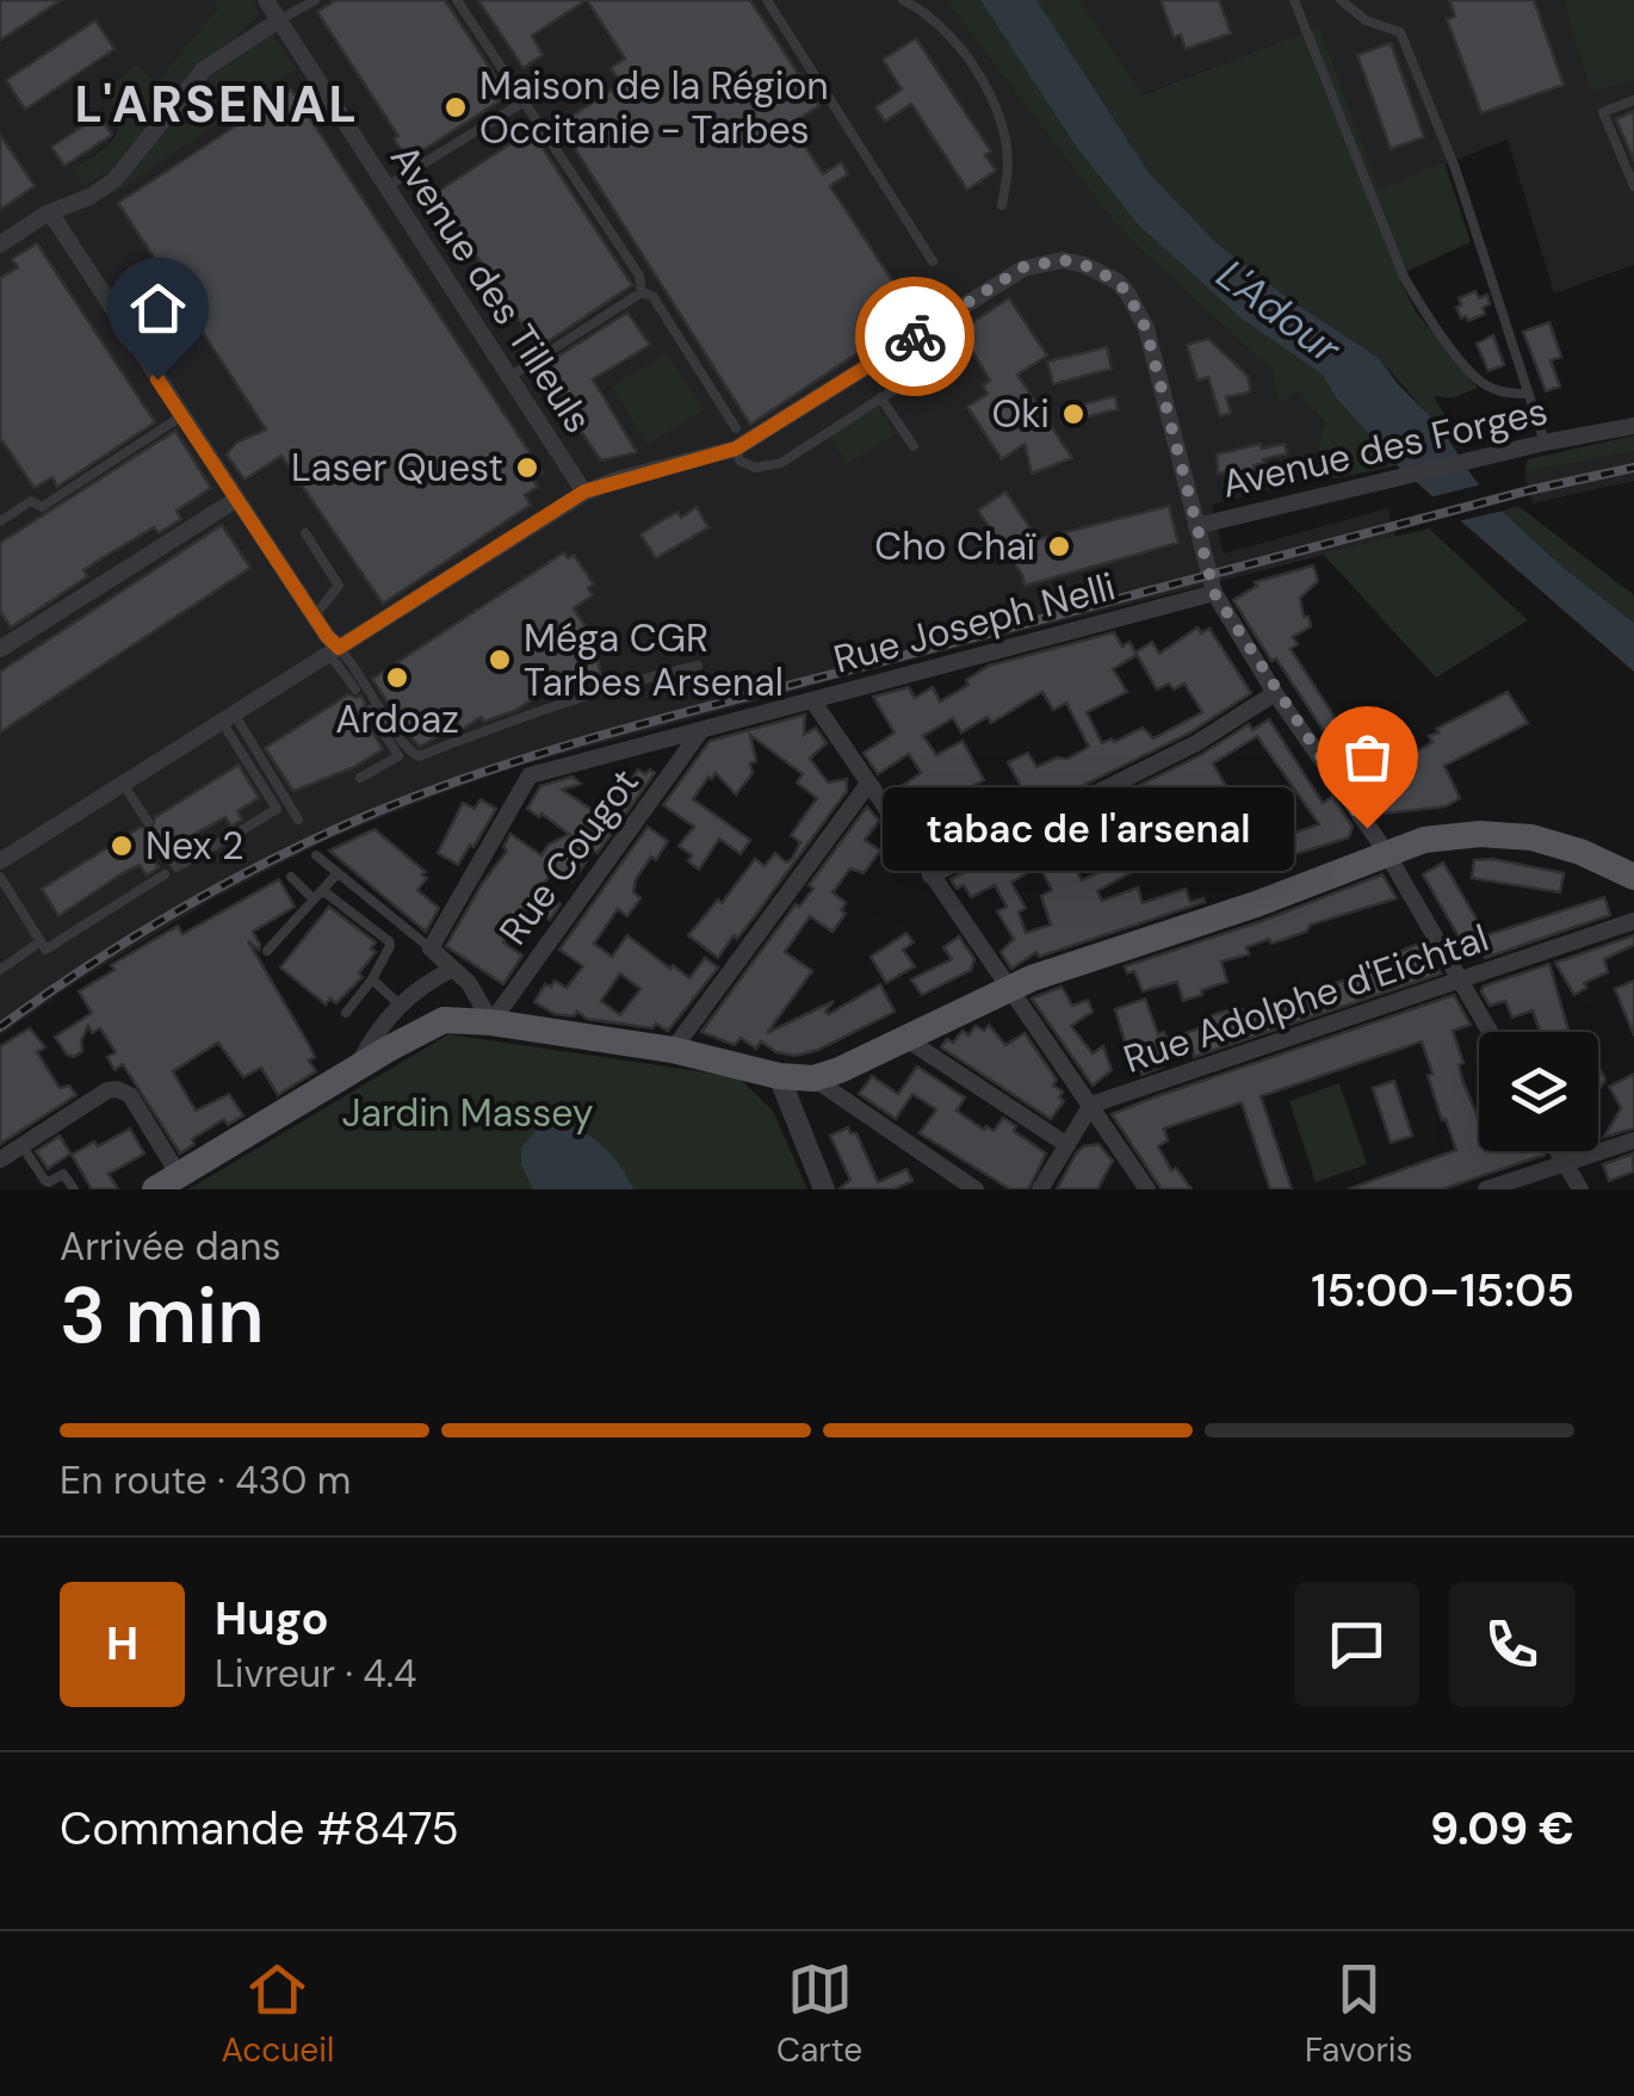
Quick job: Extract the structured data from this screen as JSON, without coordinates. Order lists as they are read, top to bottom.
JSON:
{
  "streets": {
    "street": [
      "Avenue des Tilleuls",
      "Avenue des Forges",
      "Rue Joseph Nelli",
      "Rue Cougot",
      "Rue Adolphe d'Eichtal"
    ]
  },
  "crossings": [
    ["Avenue des Tilleuls", "Avenue des Forges"],
    ["Rue Joseph Nelli", "Rue Cougot"]
  ],
  "districts": ["L'ARSENAL"],
  "water": ["L'Adour"],
  "parks": ["Jardin Massey"],
  "places": [
    "Maison de la Région Occitanie - Tarbes",
    "Oki",
    "Laser Quest",
    "Cho Chaï",
    "Méga CGR Tarbes Arsenal",
    "Ardoaz",
    "tabac de l'arsenal",
    "Nex 2"
  ],
  "page": {
    "bubble": "tabac de l'arsenal",
    "heading": ["3 min", "Arrivée dans", "15:00–15:05"],
    "panel": [
      "Hugo",
      "Livreur · 4.4",
      "Commande #8475",
      "9.09 €"
    ],
    "bar": "En route · 430 m",
    "round": "H",
    "tabs": ["Accueil", "Carte", "Favoris"]
  }
}
